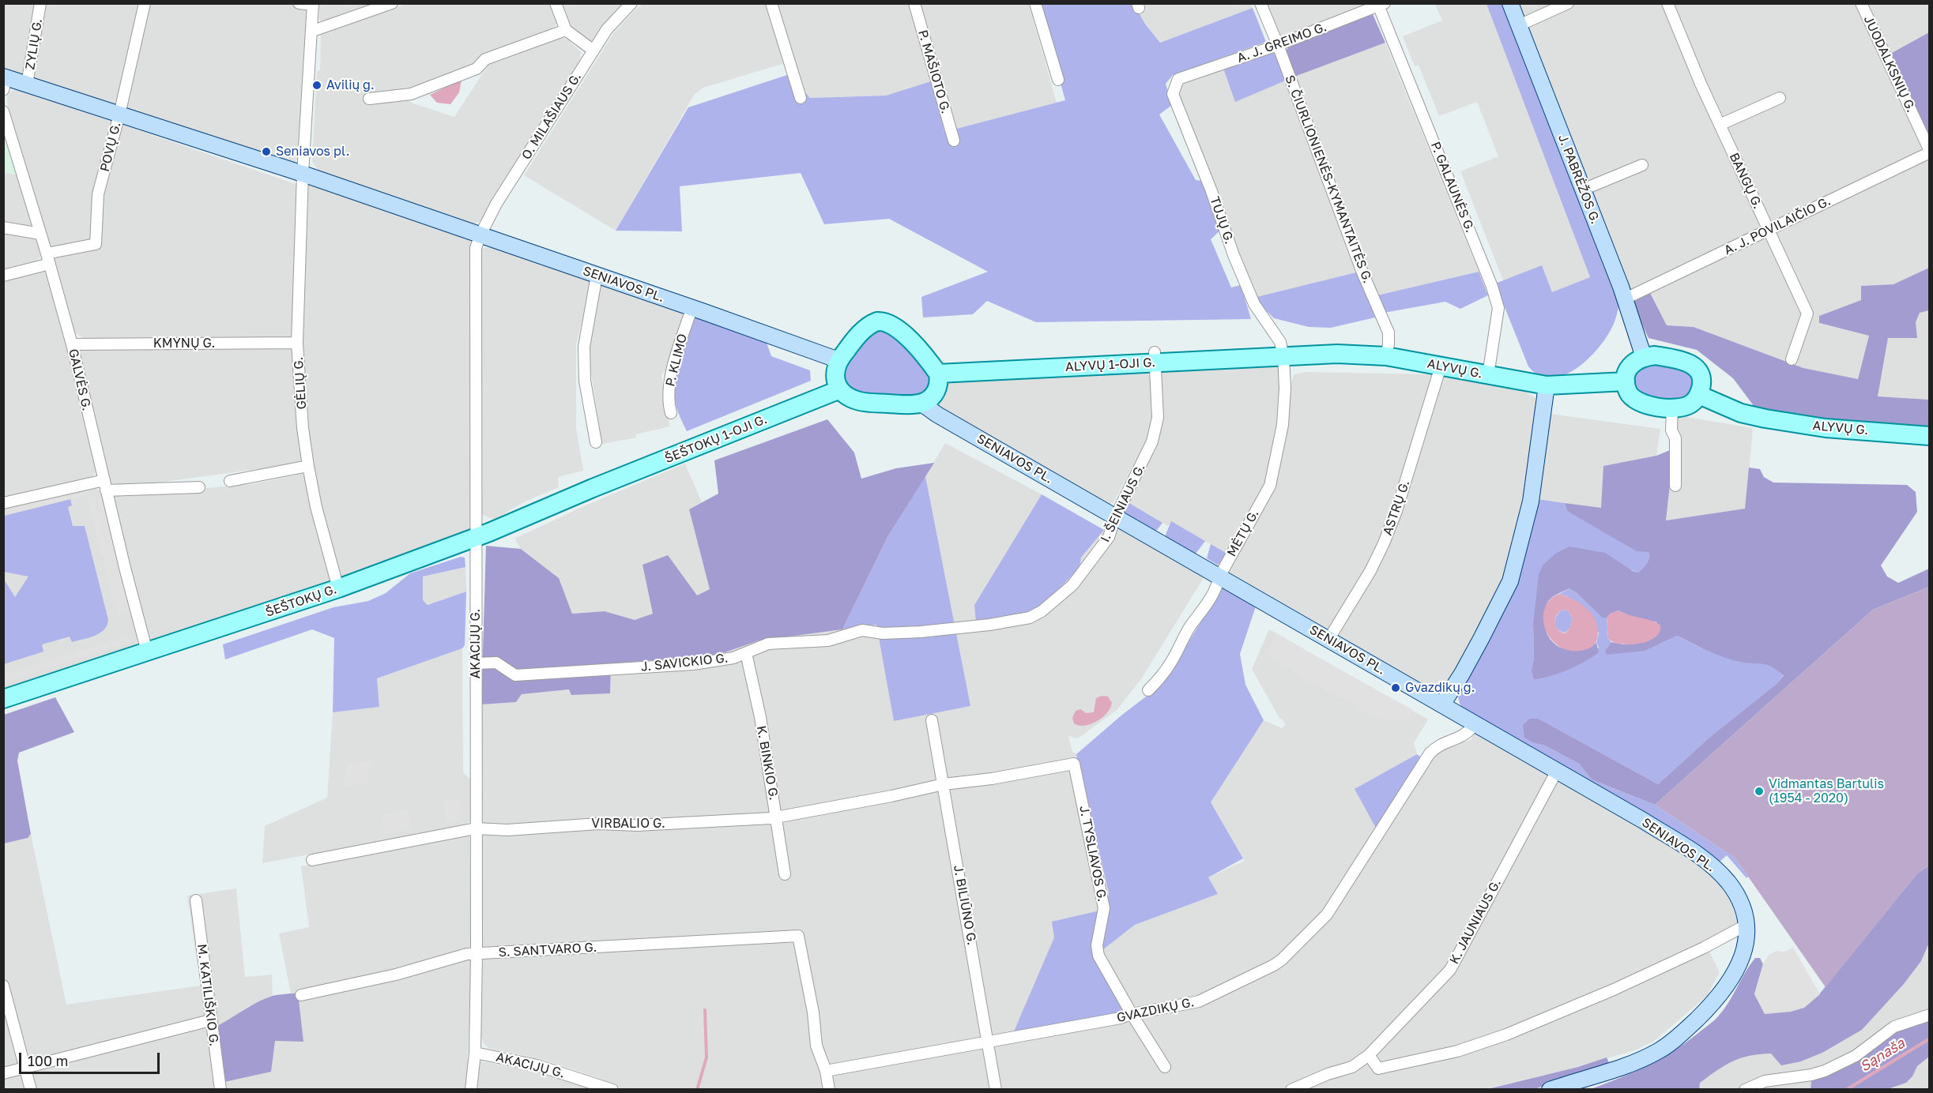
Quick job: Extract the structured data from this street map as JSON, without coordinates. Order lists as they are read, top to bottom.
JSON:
{
  "streets": {
    "main road": [
      "ALYVŲ 1-OJI G.",
      "ALYVŲ G.",
      "ŠEŠTOKŲ 1-OJI G.",
      "ŠEŠTOKŲ G."
    ],
    "street": [
      "A. J. GREIMO G.",
      "ZYLIŲ G.",
      "JUODALKSNIŲ G.",
      "P. MAŠIOTO G.",
      "O. MILAŠIAUS G.",
      "POVŲ G.",
      "S. ČIURLIONIENĖS-KYMANTAITĖS G.",
      "J. PABRĖŽOS G.",
      "BANGŲ G.",
      "P. GALAUNĖS G.",
      "TUJŲ G.",
      "A. J. POVILAIČIO G.",
      "SENIAVOS PL.",
      "KMYNŲ G.",
      "P. KLIMO",
      "GALVĖS G.",
      "GĖLIŲ G.",
      "I. ŠEINIAUS G.",
      "ASTRŲ G.",
      "MĖTŲ G.",
      "AKACIJŲ G.",
      "J. SAVICKIO G.",
      "K. BINKIO G.",
      "VIRBALIO G.",
      "J. TYSLIAVOS G.",
      "J. BILIŪNO G.",
      "K. JAUNIAUS G.",
      "S. SANTVARO G.",
      "M. KATILIŠKIO G.",
      "GVAZDIKŲ G."
    ]
  },
  "crossings": [
    ["A. J. GREIMO G.", "S. ČIURLIONIENĖS-KYMANTAITĖS G."],
    ["A. J. GREIMO G.", "P. GALAUNĖS G."],
    ["A. J. GREIMO G.", "TUJŲ G."],
    ["ZYLIŲ G.", "SENIAVOS PL."],
    ["JUODALKSNIŲ G.", "A. J. POVILAIČIO G."],
    ["O. MILAŠIAUS G.", "SENIAVOS PL."],
    ["O. MILAŠIAUS G.", "AKACIJŲ G."],
    ["POVŲ G.", "SENIAVOS PL."],
    ["POVŲ G.", "GALVĖS G."],
    ["S. ČIURLIONIENĖS-KYMANTAITĖS G.", "ALYVŲ G."],
    ["J. PABRĖŽOS G.", "A. J. POVILAIČIO G."],
    ["J. PABRĖŽOS G.", "ALYVŲ G."],
    ["BANGŲ G.", "A. J. POVILAIČIO G."],
    ["P. GALAUNĖS G.", "ALYVŲ G."],
    ["TUJŲ G.", "ALYVŲ 1-OJI G."],
    ["TUJŲ G.", "ALYVŲ G."],
    ["TUJŲ G.", "MĖTŲ G."],
    ["SENIAVOS PL.", "P. KLIMO"],
    ["SENIAVOS PL.", "ALYVŲ 1-OJI G."],
    ["SENIAVOS PL.", "GĖLIŲ G."],
    ["SENIAVOS PL.", "ŠEŠTOKŲ 1-OJI G."],
    ["SENIAVOS PL.", "I. ŠEINIAUS G."],
    ["SENIAVOS PL.", "ASTRŲ G."],
    ["SENIAVOS PL.", "MĖTŲ G."],
    ["SENIAVOS PL.", "AKACIJŲ G."],
    ["SENIAVOS PL.", "K. JAUNIAUS G."],
    ["SENIAVOS PL.", "GVAZDIKŲ G."],
    ["KMYNŲ G.", "GALVĖS G."],
    ["KMYNŲ G.", "GĖLIŲ G."],
    ["ALYVŲ 1-OJI G.", "ALYVŲ G."],
    ["ALYVŲ 1-OJI G.", "ŠEŠTOKŲ 1-OJI G."],
    ["ALYVŲ 1-OJI G.", "I. ŠEINIAUS G."],
    ["ALYVŲ 1-OJI G.", "MĖTŲ G."],
    ["ALYVŲ G.", "ASTRŲ G."],
    ["ALYVŲ G.", "MĖTŲ G."],
    ["GALVĖS G.", "ŠEŠTOKŲ G."],
    ["GĖLIŲ G.", "ŠEŠTOKŲ G."],
    ["ŠEŠTOKŲ 1-OJI G.", "ŠEŠTOKŲ G."],
    ["I. ŠEINIAUS G.", "J. SAVICKIO G."],
    ["ŠEŠTOKŲ G.", "AKACIJŲ G."],
    ["AKACIJŲ G.", "J. SAVICKIO G."],
    ["AKACIJŲ G.", "VIRBALIO G."],
    ["AKACIJŲ G.", "S. SANTVARO G."],
    ["J. SAVICKIO G.", "K. BINKIO G."],
    ["K. BINKIO G.", "VIRBALIO G."],
    ["VIRBALIO G.", "J. TYSLIAVOS G."],
    ["VIRBALIO G.", "J. BILIŪNO G."],
    ["J. TYSLIAVOS G.", "J. BILIŪNO G."],
    ["J. TYSLIAVOS G.", "GVAZDIKŲ G."],
    ["J. BILIŪNO G.", "GVAZDIKŲ G."],
    ["S. SANTVARO G.", "GVAZDIKŲ G."]
  ],
  "water": ["Sąnaša"],
  "places": [
    "Avilių g.",
    "Seniavos pl.",
    "Gvazdikų g.",
    "Vidmantas Bartulis (1954 - 2020)"
  ],
  "scale_bar": "100 m"
}
